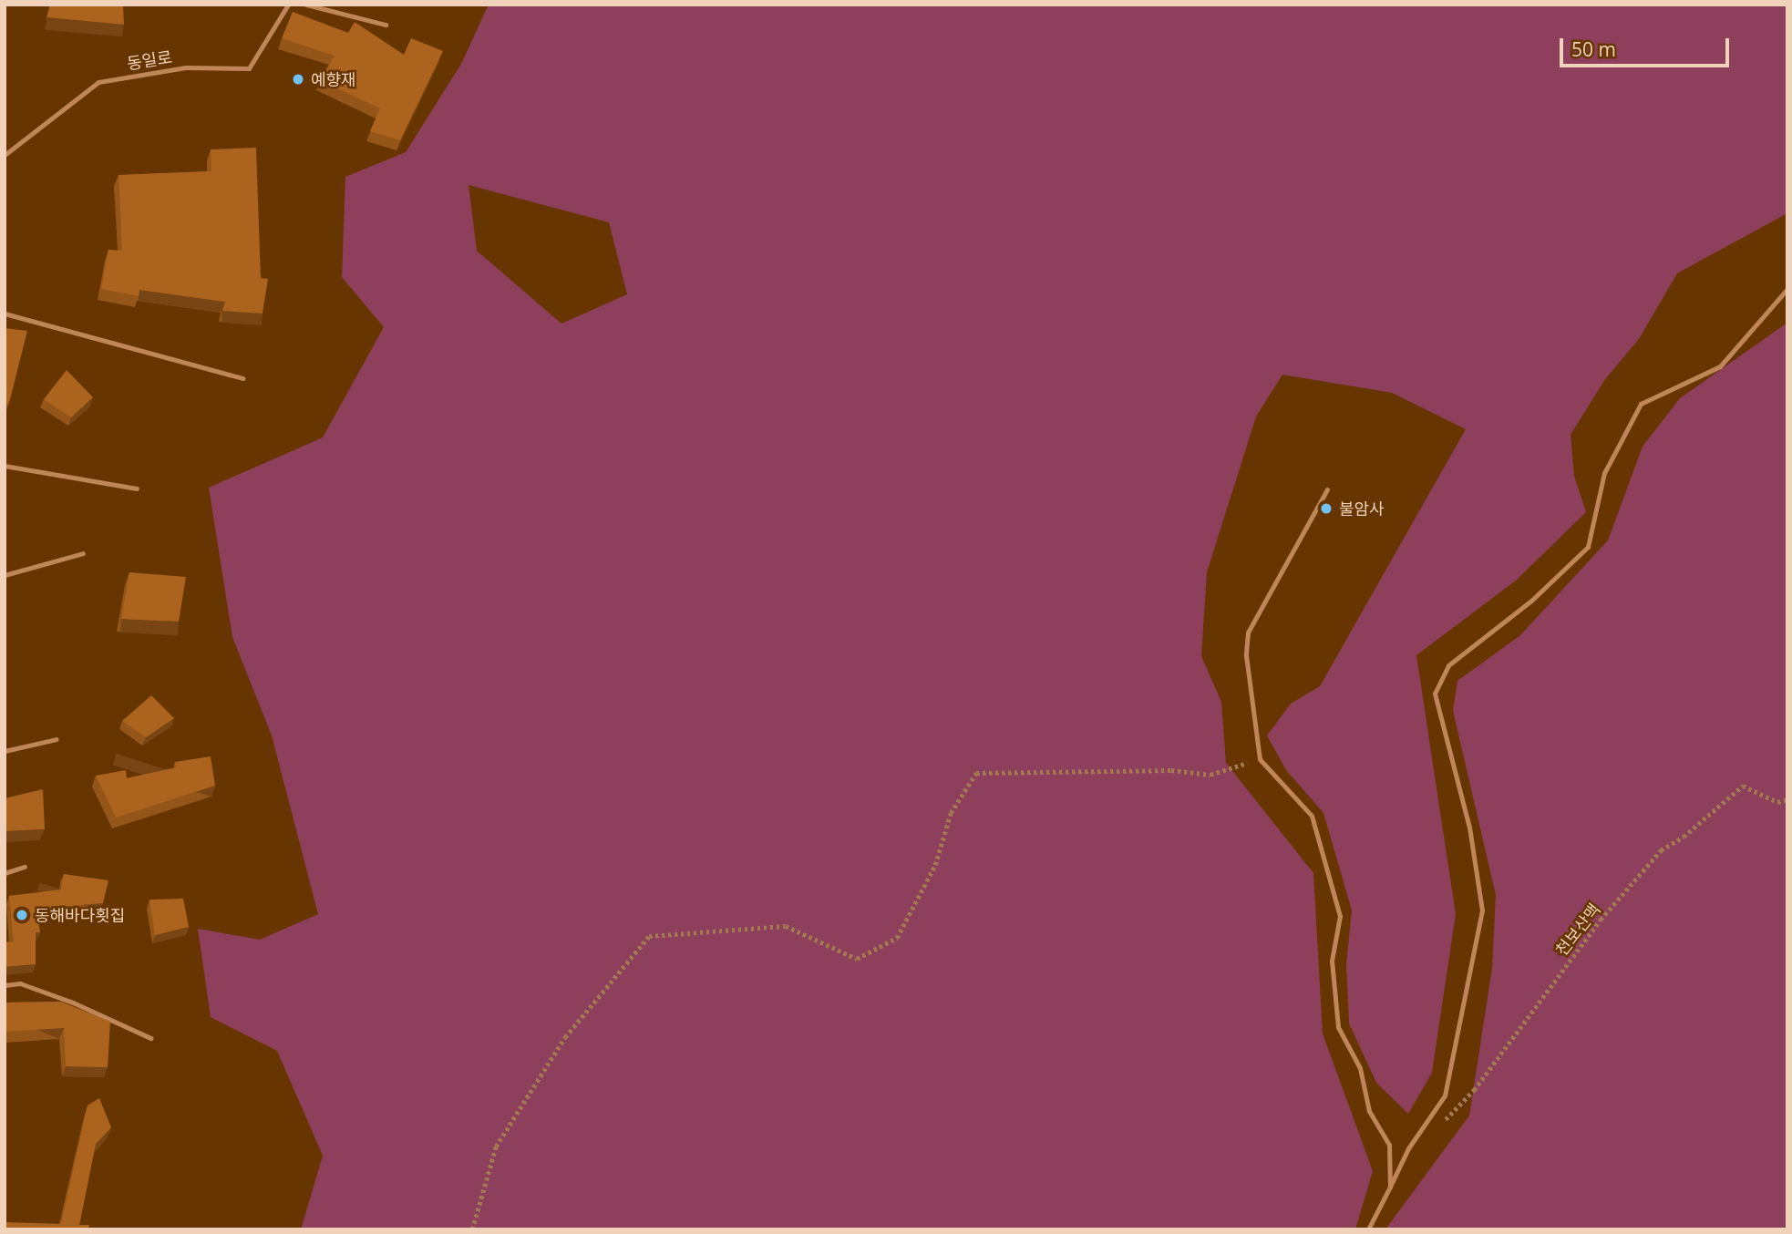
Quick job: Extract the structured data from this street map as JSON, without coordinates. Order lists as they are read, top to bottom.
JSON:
{
  "streets": {
    "lane": ["동일로"],
    "path": ["천보산맥"]
  },
  "places": ["예향재", "불암사", "동해바다횟집"],
  "scale_bar": "50 m"
}
